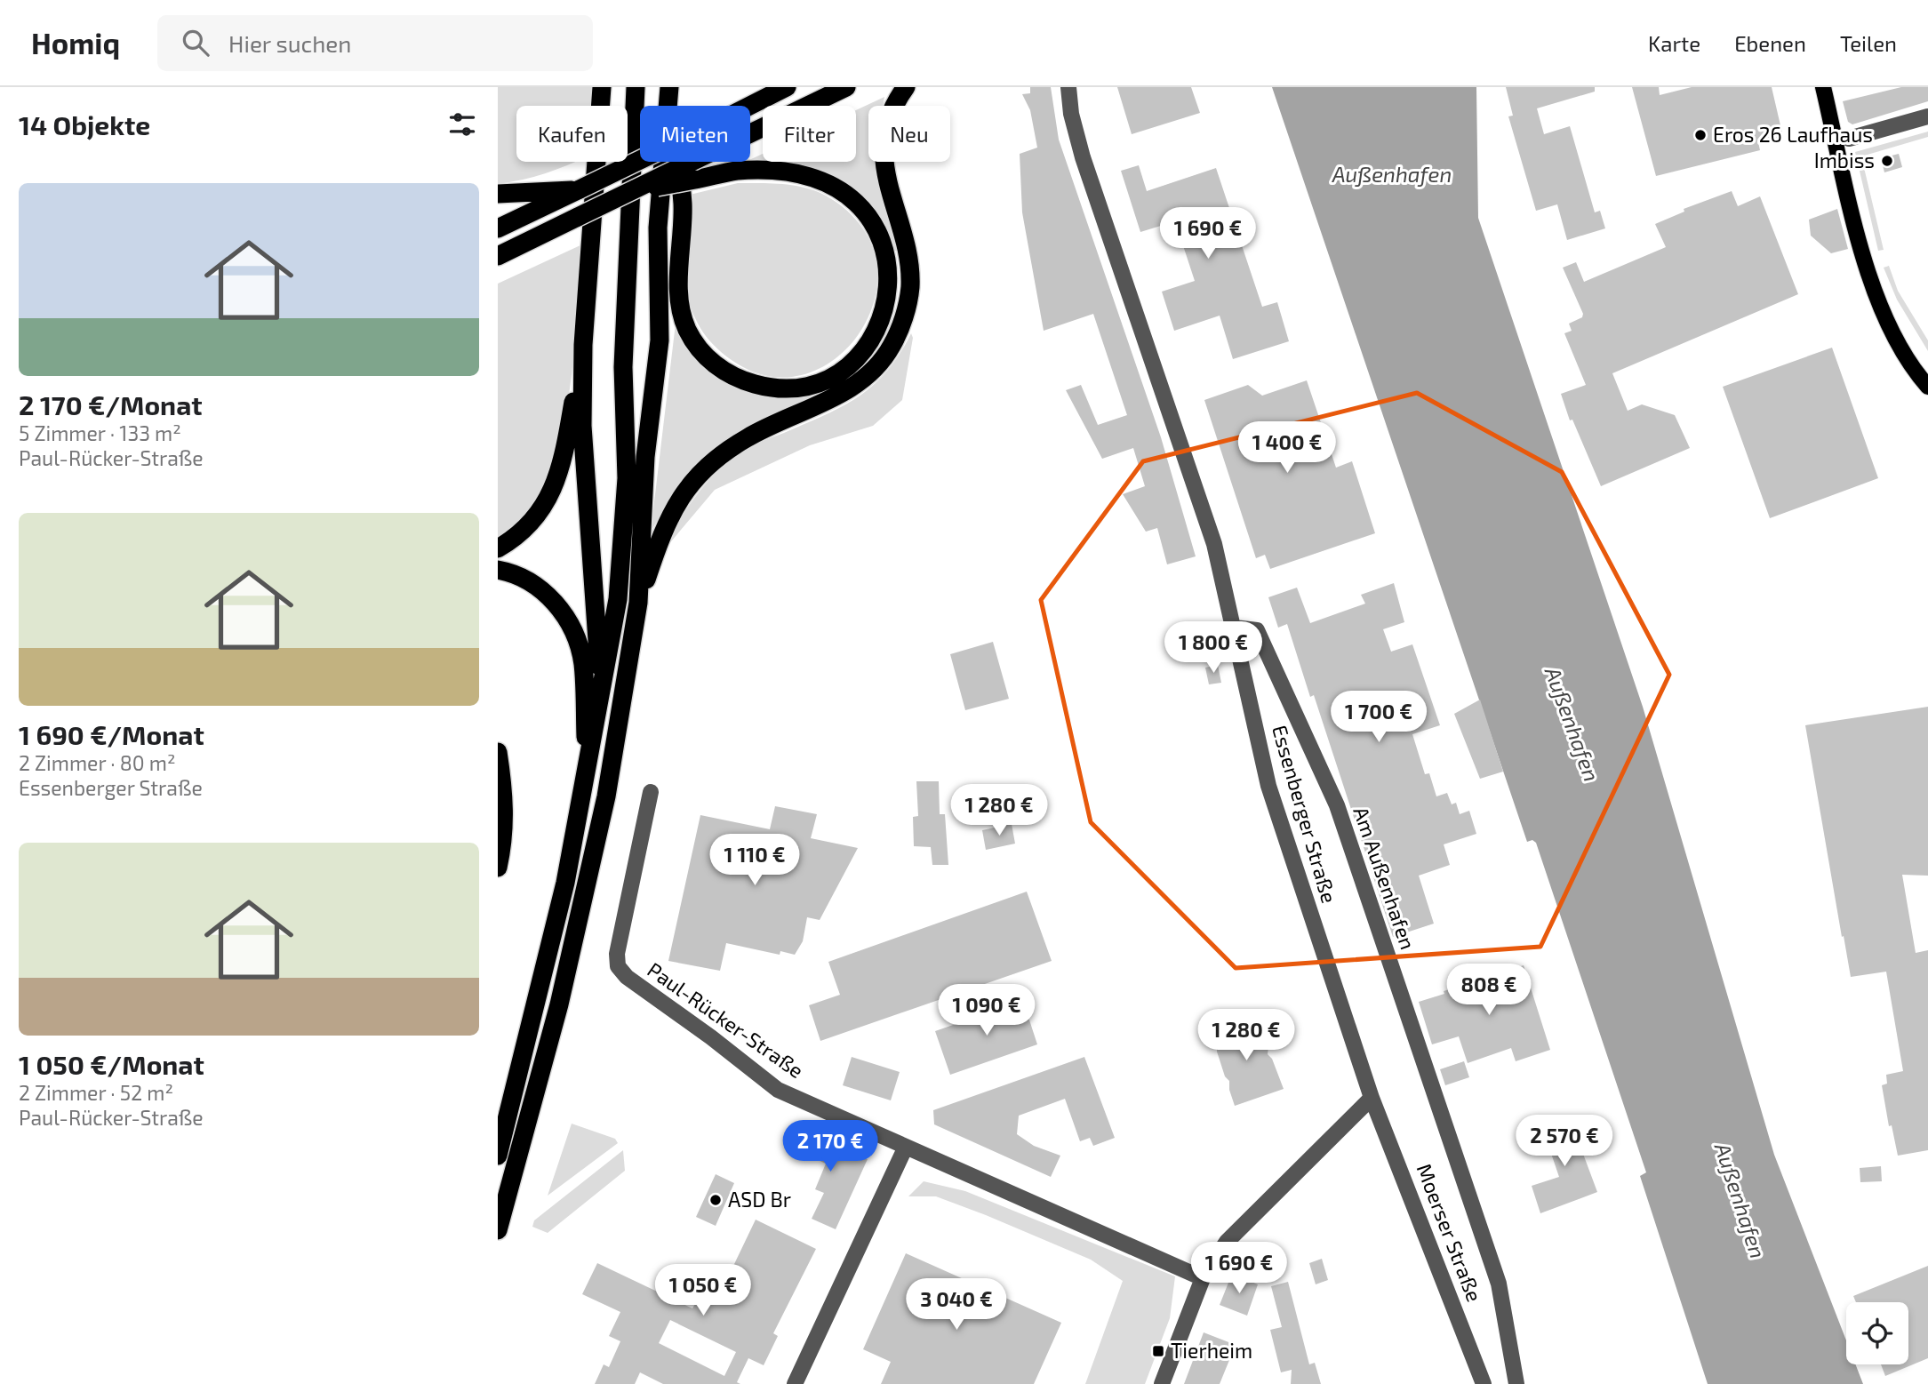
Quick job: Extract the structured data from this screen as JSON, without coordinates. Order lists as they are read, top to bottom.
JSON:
{
  "streets": {
    "street": [
      "Essenberger Straße",
      "Am Außenhafen",
      "Paul-Rücker-Straße",
      "Moerser Straße"
    ]
  },
  "crossings": [
    ["Essenberger Straße", "Am Außenhafen"],
    ["Essenberger Straße", "Moerser Straße"]
  ],
  "water": ["Außenhafen"],
  "places": {
    "other": ["Eros 26 Laufhaus", "Imbiss", "ASD Br"],
    "transit": ["Tierheim"]
  },
  "page": {
    "header": "Homiq",
    "search": "Hier suchen",
    "nav": ["Karte", "Ebenen", "Teilen"],
    "heading": "14 Objekte",
    "chip": [
      "Kaufen",
      "Mieten",
      "Filter",
      "Neu"
    ],
    "list": [
      {
        "name": "2 170 €/Monat",
        "note": "5 Zimmer · 133 m² · Paul-Rücker-Straße"
      },
      {
        "name": "1 690 €/Monat",
        "note": "2 Zimmer · 80 m² · Essenberger Straße"
      },
      {
        "name": "1 050 €/Monat",
        "note": "2 Zimmer · 52 m² · Paul-Rücker-Straße"
      }
    ],
    "price": [
      "1 690 €",
      "1 400 €",
      "1 800 €",
      "1 700 €",
      "1 280 €",
      "1 110 €",
      "808 €",
      "1 090 €",
      "1 280 €",
      "2 570 €",
      "2 170 €",
      "1 690 €",
      "1 050 €",
      "3 040 €"
    ]
  }
}
